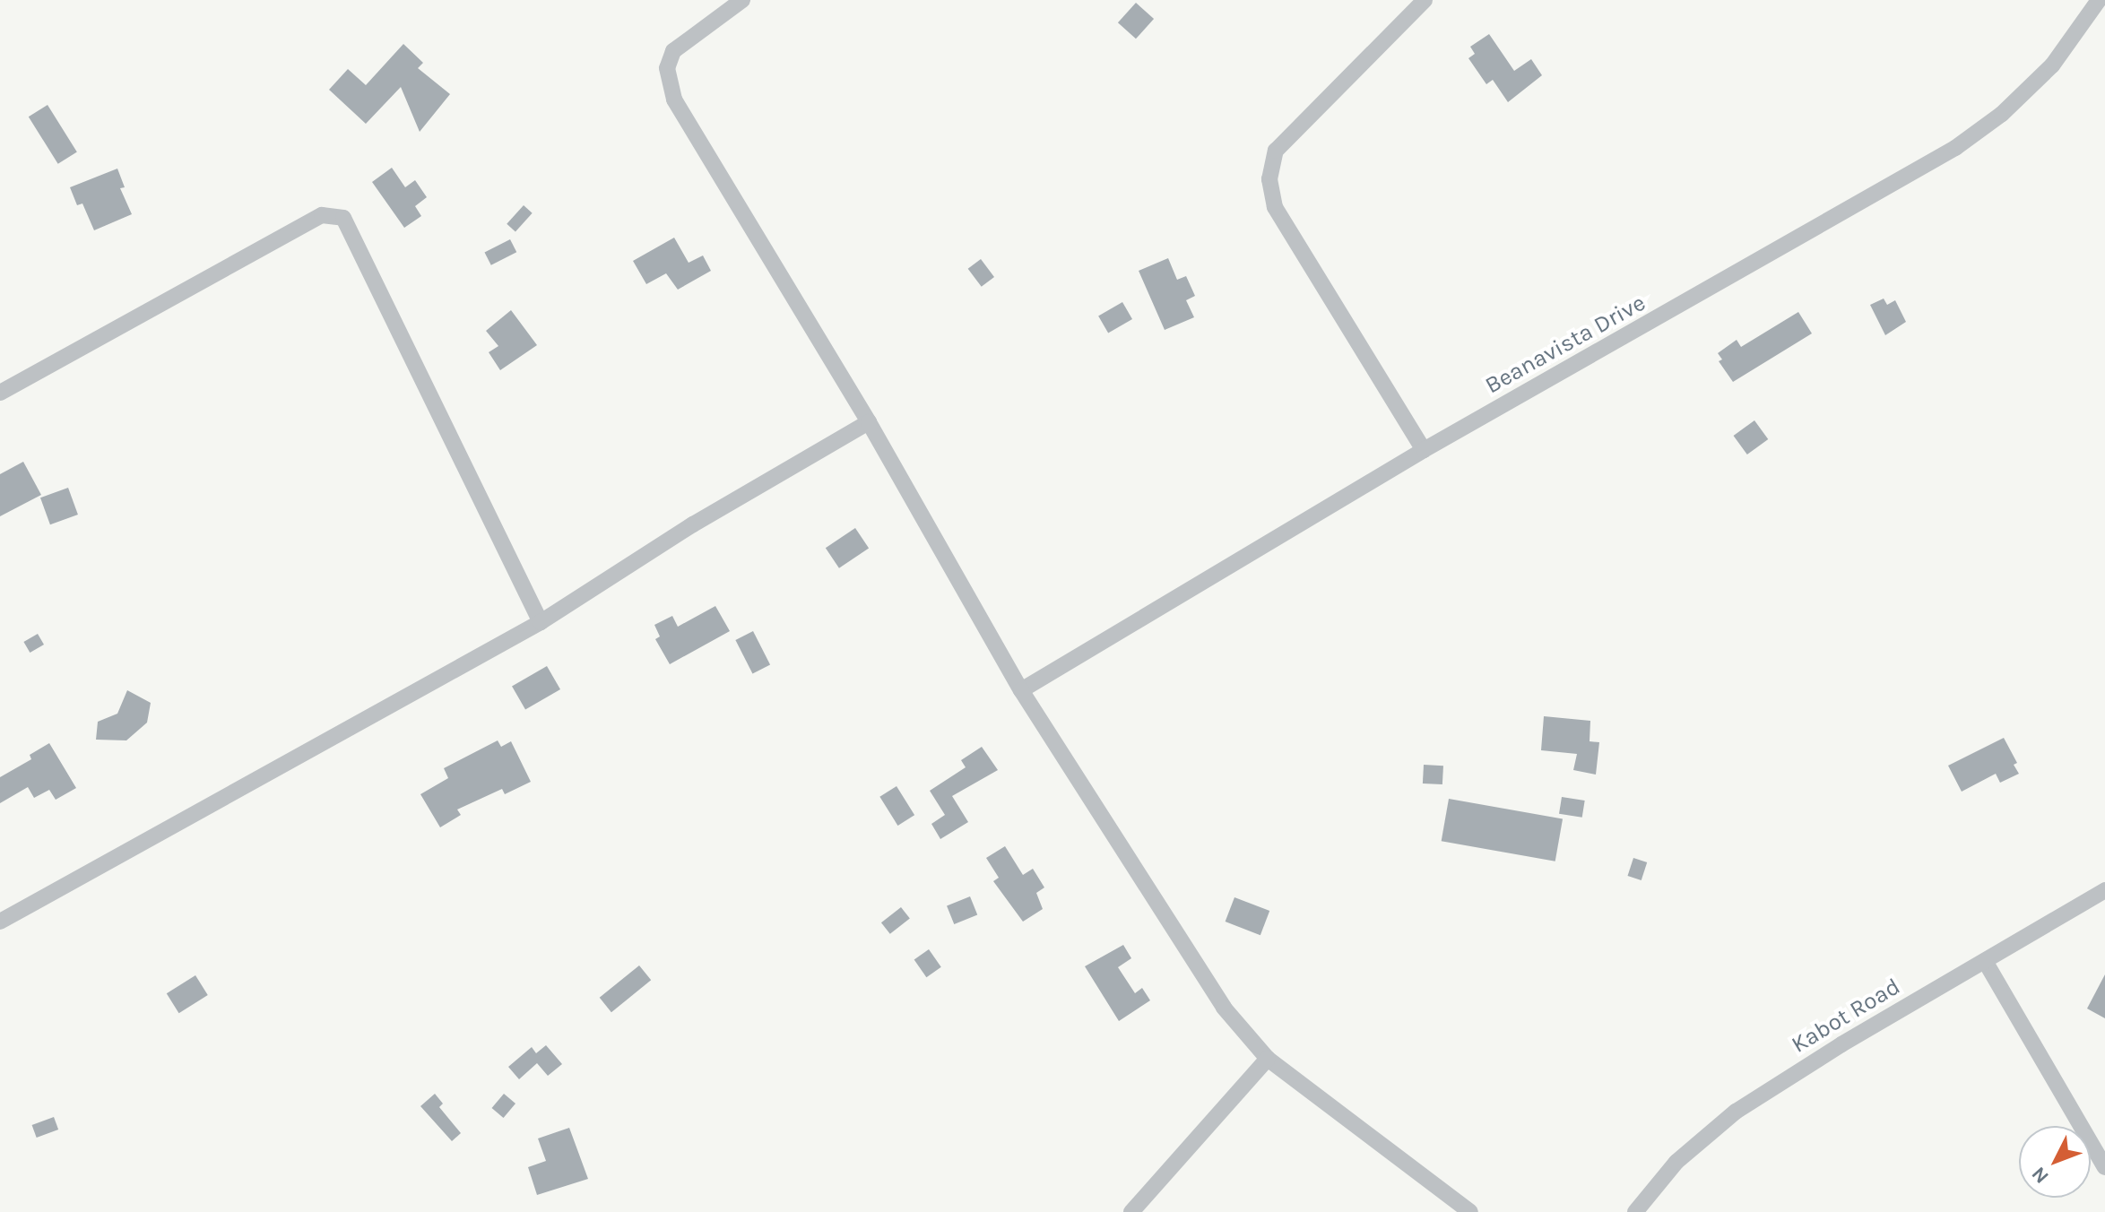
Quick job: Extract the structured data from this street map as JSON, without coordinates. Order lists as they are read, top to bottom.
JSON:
{
  "streets": {
    "street": ["Beanavista Drive", "Kabot Road"]
  },
  "north": "bottom left"
}
